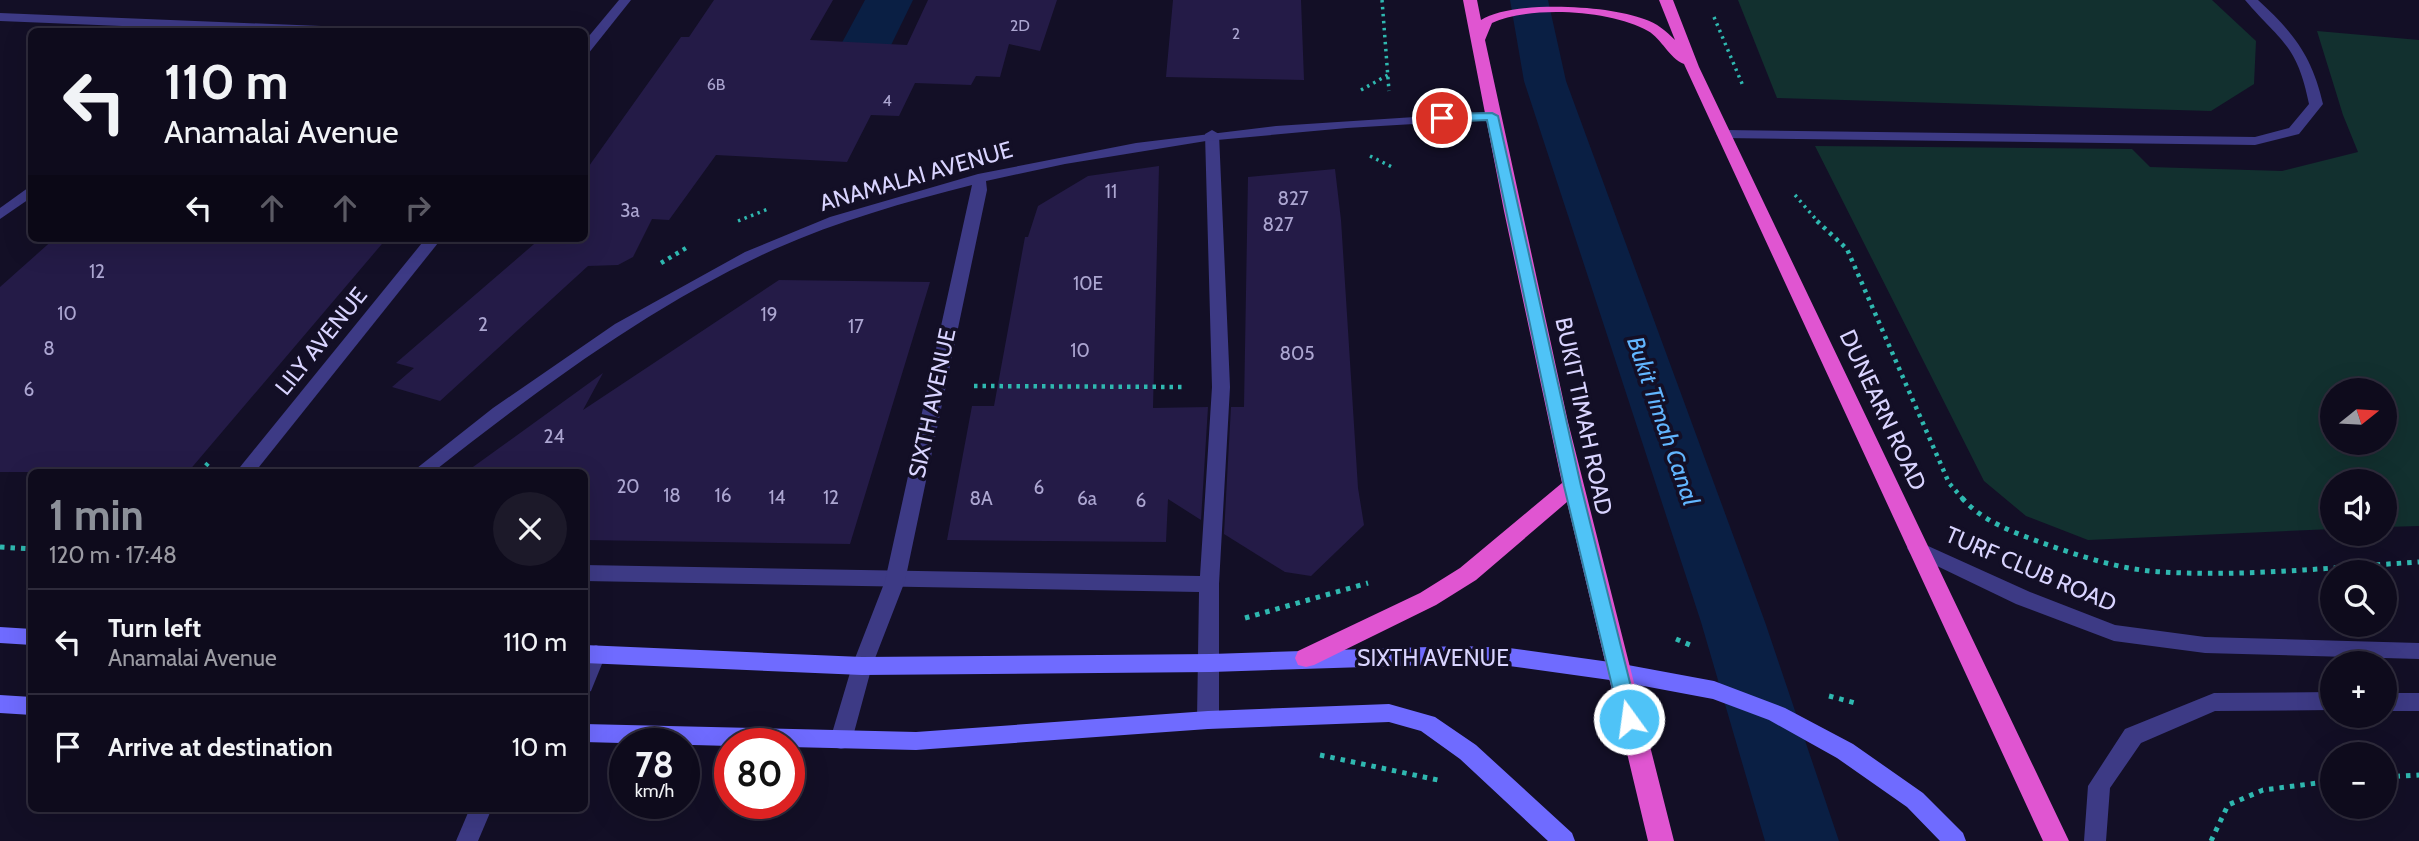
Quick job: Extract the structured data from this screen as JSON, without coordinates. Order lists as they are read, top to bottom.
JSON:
{
  "streets": {
    "highway": ["DUNEARN ROAD", "BUKIT TIMAH ROAD"],
    "main road": ["SIXTH AVENUE"],
    "street": ["ANAMALAI AVENUE", "LILY AVENUE", "TURF CLUB ROAD"]
  },
  "crossings": [
    ["ANAMALAI AVENUE", "SIXTH AVENUE"],
    ["ANAMALAI AVENUE", "BUKIT TIMAH ROAD"],
    ["SIXTH AVENUE", "BUKIT TIMAH ROAD"],
    ["DUNEARN ROAD", "TURF CLUB ROAD"]
  ],
  "water": ["Bukit Timah Canal"],
  "house_numbers": [
    "2D",
    "2",
    "6B",
    "4",
    "11",
    "827",
    "3a",
    "827",
    "12",
    "10E",
    "10",
    "19",
    "2",
    "17",
    "8",
    "10",
    "805",
    "6",
    "24",
    "20",
    "6",
    "18",
    "16",
    "14",
    "12",
    "8A",
    "6a",
    "6"
  ],
  "north": "right",
  "page": {
    "turn": ["110 m", "Anamalai Avenue"],
    "map_buttons": ["+", "−"],
    "heading": ["1 min", "120 m · 17:48"],
    "list": [
      {
        "name": "Turn left",
        "note": "Anamalai Avenue",
        "value": "110 m"
      },
      {
        "name": "Arrive at destination",
        "value": "10 m"
      }
    ],
    "speed": "78 km/h",
    "limit": "80"
  }
}
